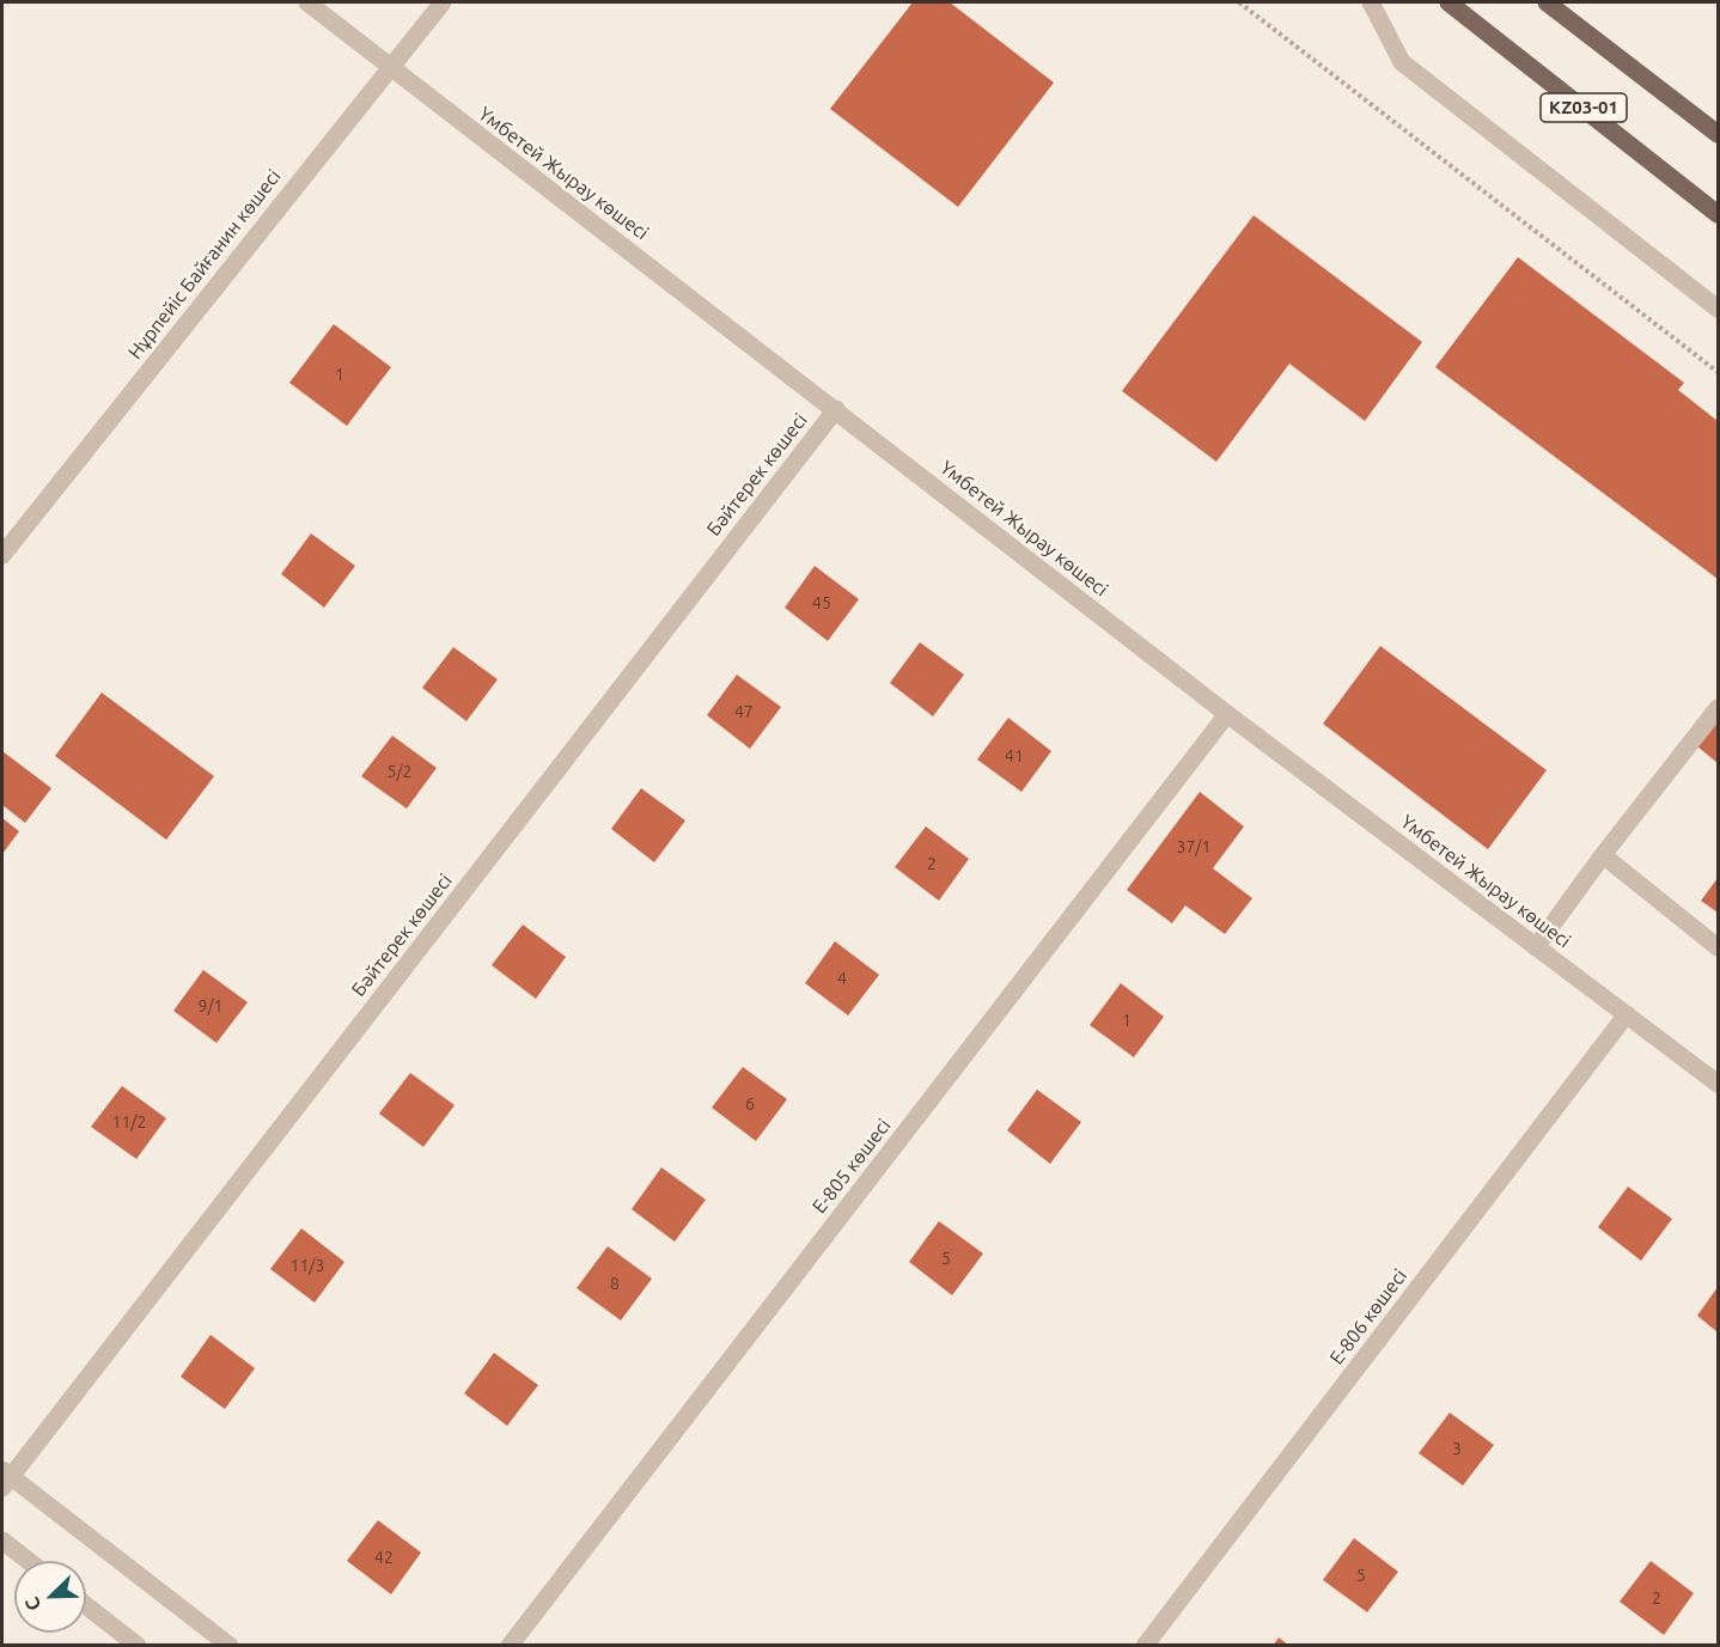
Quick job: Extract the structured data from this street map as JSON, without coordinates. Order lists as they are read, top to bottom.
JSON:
{
  "streets": {
    "main road": ["KZ03-01"],
    "street": [
      "Үмбетей Жырау көшесі",
      "Нұрпейіс Байғанин көшесі",
      "Бәйтерек көшесі",
      "Е-805 көшесі",
      "Е-806 көшесі"
    ]
  },
  "crossings": [
    ["Үмбетей Жырау көшесі", "Нұрпейіс Байғанин көшесі"],
    ["Үмбетей Жырау көшесі", "Бәйтерек көшесі"],
    ["Үмбетей Жырау көшесі", "Е-805 көшесі"],
    ["Үмбетей Жырау көшесі", "Е-806 көшесі"]
  ],
  "house_numbers": [
    "1",
    "45",
    "47",
    "41",
    "5/2",
    "37/1",
    "2",
    "4",
    "9/1",
    "1",
    "6",
    "11/2",
    "5",
    "11/3",
    "8",
    "3",
    "42",
    "5",
    "2"
  ],
  "north": "bottom left"
}
